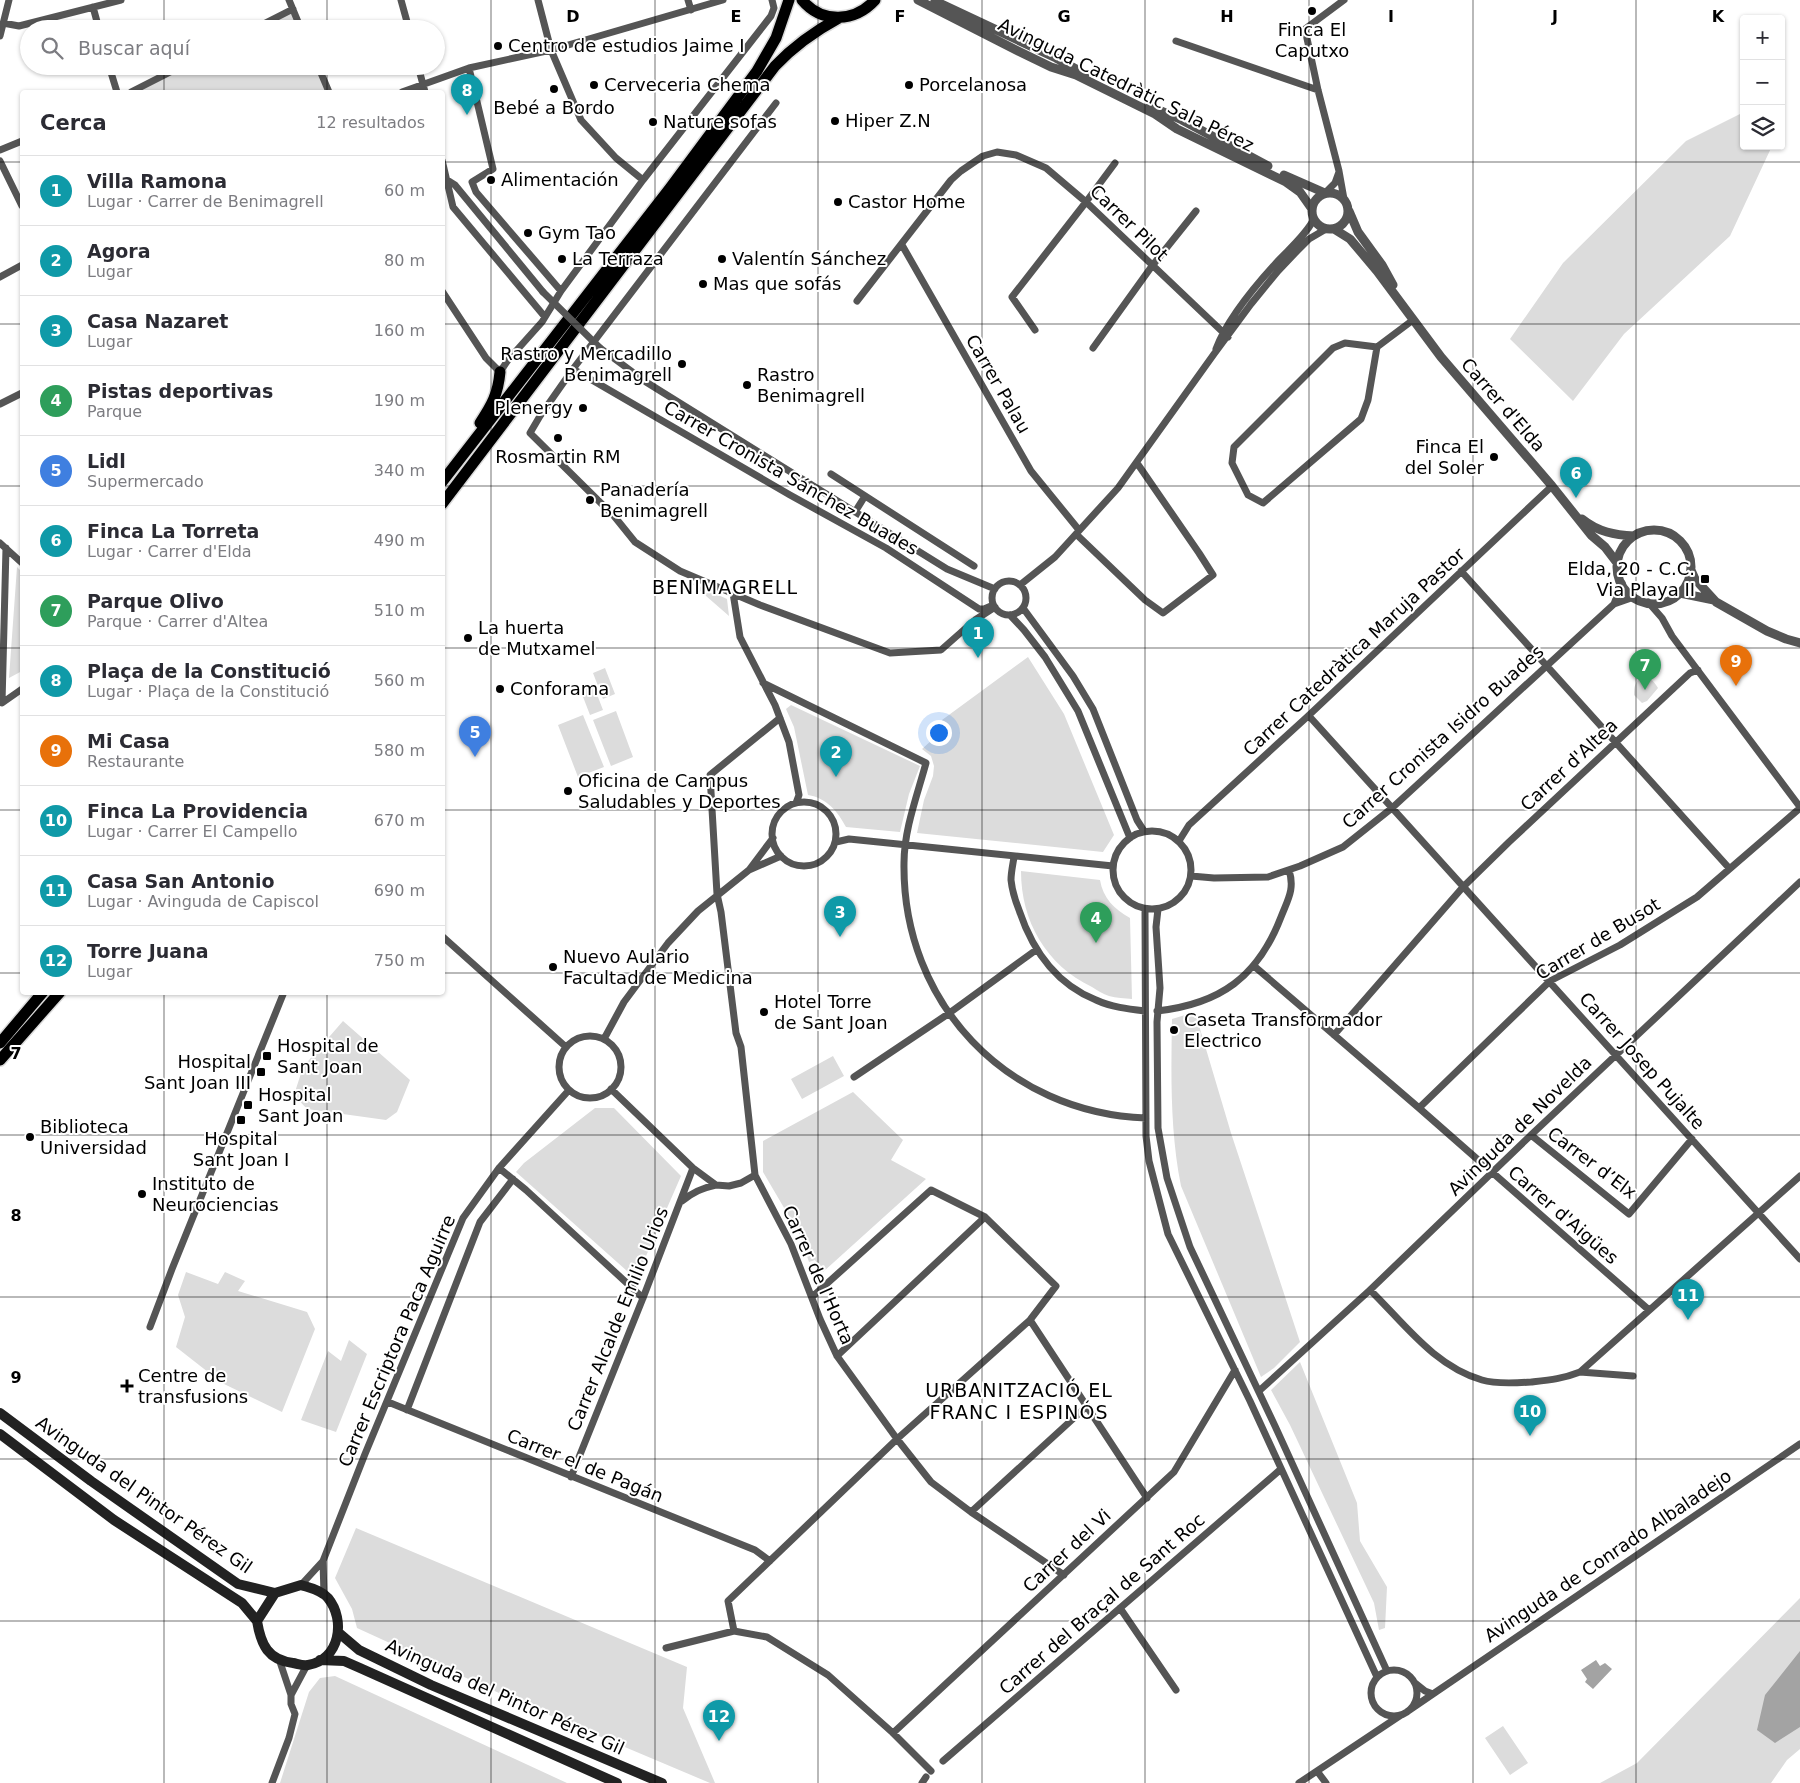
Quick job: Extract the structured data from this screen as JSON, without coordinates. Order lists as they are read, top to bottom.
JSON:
{
  "streets": {
    "main road": ["Avinguda del Pintor Pérez Gil"],
    "street": [
      "Avinguda Catedràtic Sala Pérez",
      "Carrer Pilot",
      "Carrer Palau",
      "Carrer d'Elda",
      "Carrer Cronista Sánchez Buades",
      "Carrer Catedràtica Maruja Pastor",
      "Carrer Cronista Isidro Buades",
      "Carrer d'Altea",
      "Carrer de Busot",
      "Carrer Josep Pujalte",
      "Avinguda de Novelda",
      "Carrer d’Elx",
      "Carrer d'Aigües",
      "Carrer de l'Horta",
      "Carrer Alcalde Emilio Urios",
      "Carrer Escriptora Paca Aguirre",
      "Carrer el de Pagán",
      "Carrer del Vi",
      "Avinguda de Conrado Albaladejo",
      "Carrer del Braçal de Sant Roc"
    ]
  },
  "crossings": [
    ["Carrer Pilot", "Carrer Palau"],
    ["Carrer d'Elda", "Carrer Catedràtica Maruja Pastor"],
    ["Carrer d'Elda", "Carrer Cronista Isidro Buades"],
    ["Carrer Catedràtica Maruja Pastor", "Carrer Cronista Isidro Buades"],
    ["Carrer Catedràtica Maruja Pastor", "Carrer Josep Pujalte"],
    ["Carrer Cronista Isidro Buades", "Carrer Josep Pujalte"],
    ["Carrer d'Altea", "Carrer Josep Pujalte"],
    ["Carrer d'Altea", "Carrer d'Aigües"],
    ["Carrer de Busot", "Carrer Josep Pujalte"],
    ["Carrer de Busot", "Carrer d'Aigües"],
    ["Carrer Josep Pujalte", "Avinguda de Novelda"],
    ["Carrer Josep Pujalte", "Carrer d’Elx"],
    ["Avinguda de Novelda", "Carrer d’Elx"],
    ["Avinguda de Novelda", "Carrer d'Aigües"],
    ["Carrer de l'Horta", "Carrer Alcalde Emilio Urios"],
    ["Carrer de l'Horta", "Carrer del Vi"],
    ["Carrer Alcalde Emilio Urios", "Carrer el de Pagán"],
    ["Carrer Escriptora Paca Aguirre", "Carrer el de Pagán"]
  ],
  "districts": ["BENIMAGRELL", "URBANITZACIÓ EL FRANC I ESPINÓS"],
  "places": {
    "other": [
      "Finca El Caputxo",
      "Centro de estudios Jaime I",
      "Cerveceria Chema",
      "Porcelanosa",
      "Bebé a Bordo",
      "Hiper Z.N",
      "Nature sofas",
      "Alimentación",
      "Castor Home",
      "Gym Tao",
      "La Terraza",
      "Valentín Sánchez",
      "Mas que sofás",
      "Rastro y Mercadillo Benimagrell",
      "Rastro Benimagrell",
      "Plenergy",
      "Rosmartin RM",
      "Finca El del Soler",
      "Panadería Benimagrell",
      "La huerta de Mutxamel",
      "Conforama",
      "Oficina de Campus Saludables y Deportes",
      "Nuevo Aulario Facultad de Medicina",
      "Hotel Torre de Sant Joan",
      "Caseta Transformador Electrico",
      "Biblioteca Universidad",
      "Instituto de Neurociencias"
    ],
    "transit": [
      "Elda, 20 - C.C. Via Playa II",
      "Hospital de Sant Joan",
      "Hospital Sant Joan III",
      "Hospital Sant Joan",
      "Hospital Sant Joan I"
    ],
    "health": ["Centre de transfusions"]
  },
  "page": {
    "map_buttons": ["+", "−"],
    "search": "Buscar aquí",
    "pins": [
      "8",
      "6",
      "1",
      "9",
      "7",
      "5",
      "2",
      "3",
      "4",
      "11",
      "10",
      "12"
    ],
    "heading": ["Cerca", "12 resultados"],
    "list": [
      {
        "mark": "1",
        "name": "Villa Ramona",
        "note": "Lugar · Carrer de Benimagrell",
        "value": "60 m"
      },
      {
        "mark": "2",
        "name": "Agora",
        "note": "Lugar",
        "value": "80 m"
      },
      {
        "mark": "3",
        "name": "Casa Nazaret",
        "note": "Lugar",
        "value": "160 m"
      },
      {
        "mark": "4",
        "name": "Pistas deportivas",
        "note": "Parque",
        "value": "190 m"
      },
      {
        "mark": "5",
        "name": "Lidl",
        "note": "Supermercado",
        "value": "340 m"
      },
      {
        "mark": "6",
        "name": "Finca La Torreta",
        "note": "Lugar · Carrer d'Elda",
        "value": "490 m"
      },
      {
        "mark": "7",
        "name": "Parque Olivo",
        "note": "Parque · Carrer d'Altea",
        "value": "510 m"
      },
      {
        "mark": "8",
        "name": "Plaça de la Constitució",
        "note": "Lugar · Plaça de la Constitució",
        "value": "560 m"
      },
      {
        "mark": "9",
        "name": "Mi Casa",
        "note": "Restaurante",
        "value": "580 m"
      },
      {
        "mark": "10",
        "name": "Finca La Providencia",
        "note": "Lugar · Carrer El Campello",
        "value": "670 m"
      },
      {
        "mark": "11",
        "name": "Casa San Antonio",
        "note": "Lugar · Avinguda de Capiscol",
        "value": "690 m"
      },
      {
        "mark": "12",
        "name": "Torre Juana",
        "note": "Lugar",
        "value": "750 m"
      }
    ]
  },
  "grid": {
    "columns": [
      "D",
      "E",
      "F",
      "G",
      "H",
      "I",
      "J",
      "K"
    ],
    "rows": ["7", "8", "9"]
  }
}
